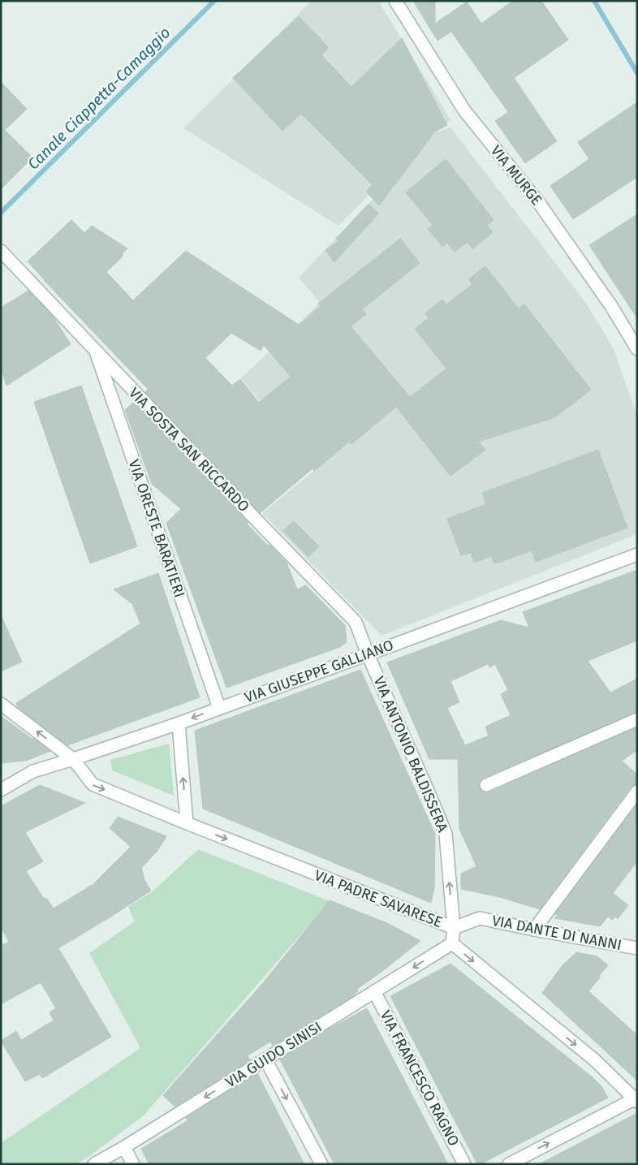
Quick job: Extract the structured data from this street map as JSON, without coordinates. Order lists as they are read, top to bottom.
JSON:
{
  "streets": {
    "street": [
      "VIA MURGE",
      "VIA SOSTA SAN RICCARDO",
      "VIA ORESTE BARATIERI",
      "VIA GIUSEPPE GALLIANO",
      "VIA ANTONIO BALDISSERA",
      "VIA PADRE SAVARESE",
      "VIA DANTE DI NANNI",
      "VIA GUIDO SINISI",
      "VIA FRANCESCO RAGNO"
    ]
  },
  "crossings": [
    ["VIA SOSTA SAN RICCARDO", "VIA ORESTE BARATIERI"],
    ["VIA SOSTA SAN RICCARDO", "VIA GIUSEPPE GALLIANO"],
    ["VIA SOSTA SAN RICCARDO", "VIA ANTONIO BALDISSERA"],
    ["VIA ORESTE BARATIERI", "VIA GIUSEPPE GALLIANO"],
    ["VIA GIUSEPPE GALLIANO", "VIA ANTONIO BALDISSERA"],
    ["VIA GIUSEPPE GALLIANO", "VIA PADRE SAVARESE"],
    ["VIA ANTONIO BALDISSERA", "VIA PADRE SAVARESE"],
    ["VIA ANTONIO BALDISSERA", "VIA DANTE DI NANNI"],
    ["VIA PADRE SAVARESE", "VIA DANTE DI NANNI"],
    ["VIA PADRE SAVARESE", "VIA GUIDO SINISI"],
    ["VIA GUIDO SINISI", "VIA FRANCESCO RAGNO"]
  ],
  "one_way": ["VIA ANTONIO BALDISSERA", "VIA GUIDO SINISI"],
  "water": ["Canale Ciappetta-Camaggio"]
}
